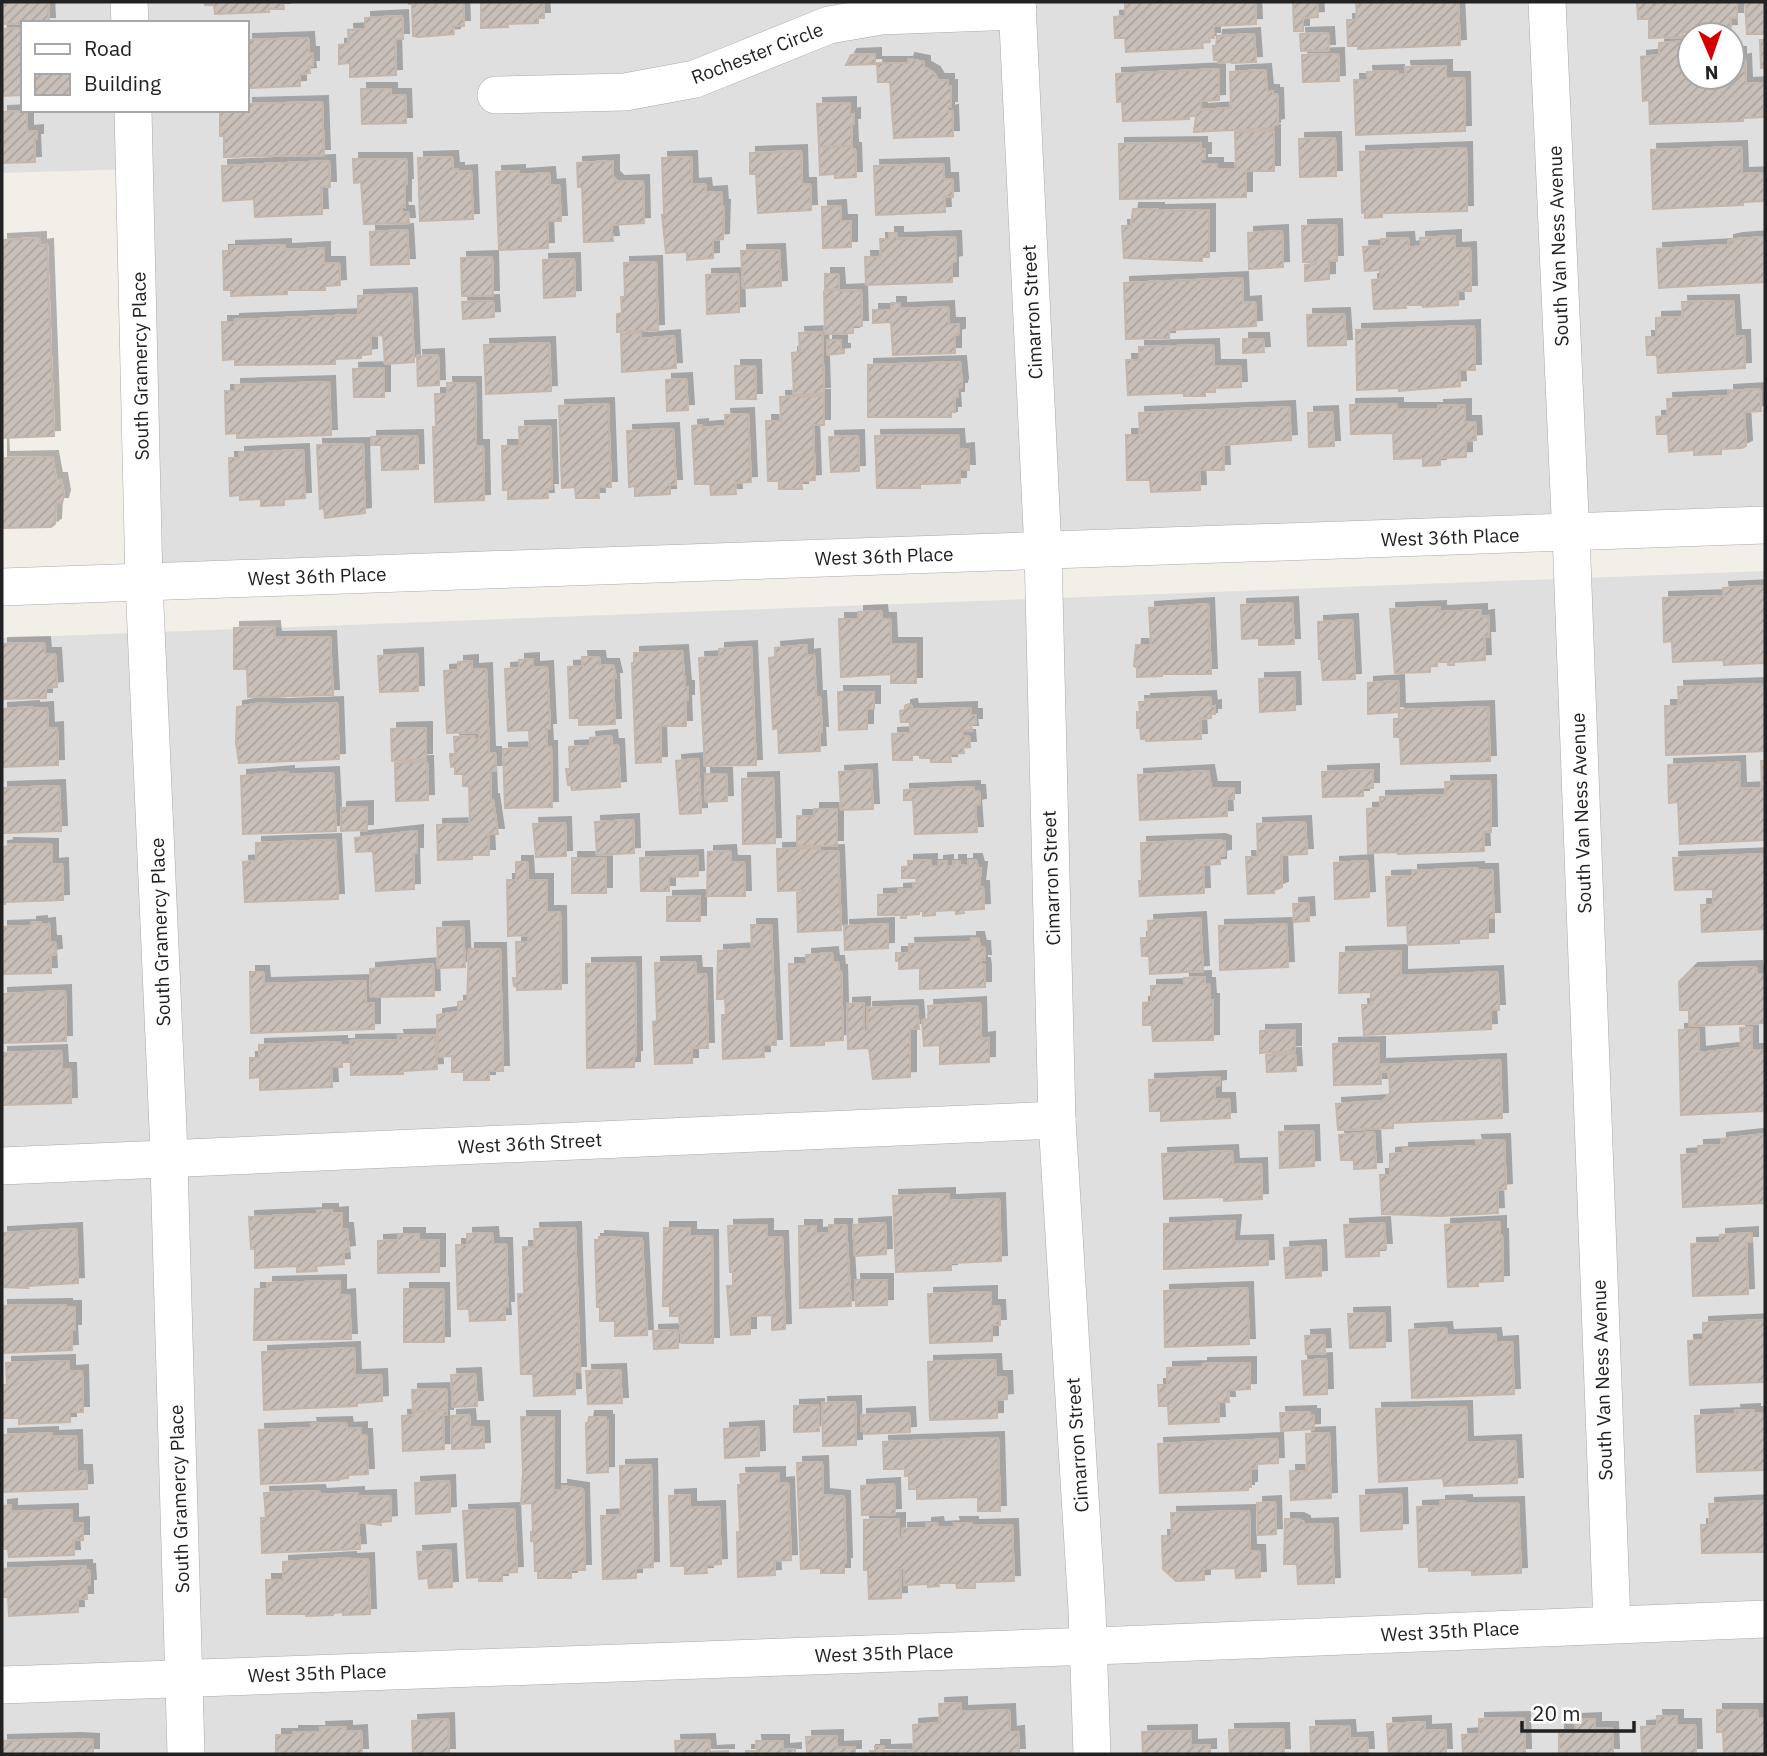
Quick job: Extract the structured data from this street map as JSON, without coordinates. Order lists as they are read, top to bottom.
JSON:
{
  "streets": {
    "street": [
      "Rochester Circle",
      "South Van Ness Avenue",
      "Cimarron Street",
      "South Gramercy Place",
      "West 36th Place",
      "West 36th Street",
      "West 35th Place"
    ]
  },
  "crossings": [
    ["Rochester Circle", "Cimarron Street"],
    ["South Van Ness Avenue", "West 36th Place"],
    ["South Van Ness Avenue", "West 35th Place"],
    ["Cimarron Street", "West 36th Place"],
    ["Cimarron Street", "West 36th Street"],
    ["Cimarron Street", "West 35th Place"],
    ["South Gramercy Place", "West 36th Place"],
    ["South Gramercy Place", "West 36th Street"],
    ["South Gramercy Place", "West 35th Place"]
  ],
  "legend": ["Road", "Building"],
  "scale_bar": "20 m",
  "north": "bottom"
}
